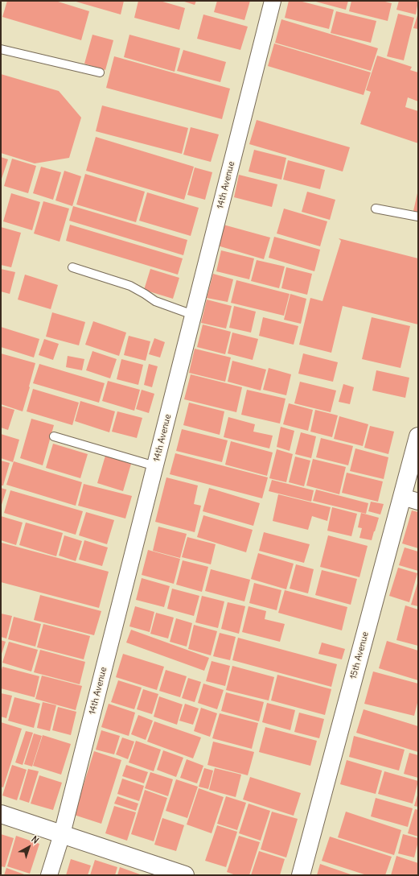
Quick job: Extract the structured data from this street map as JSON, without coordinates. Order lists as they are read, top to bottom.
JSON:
{
  "streets": {
    "main road": ["15th Avenue"],
    "street": ["14th Avenue"]
  },
  "north": "top right"
}
